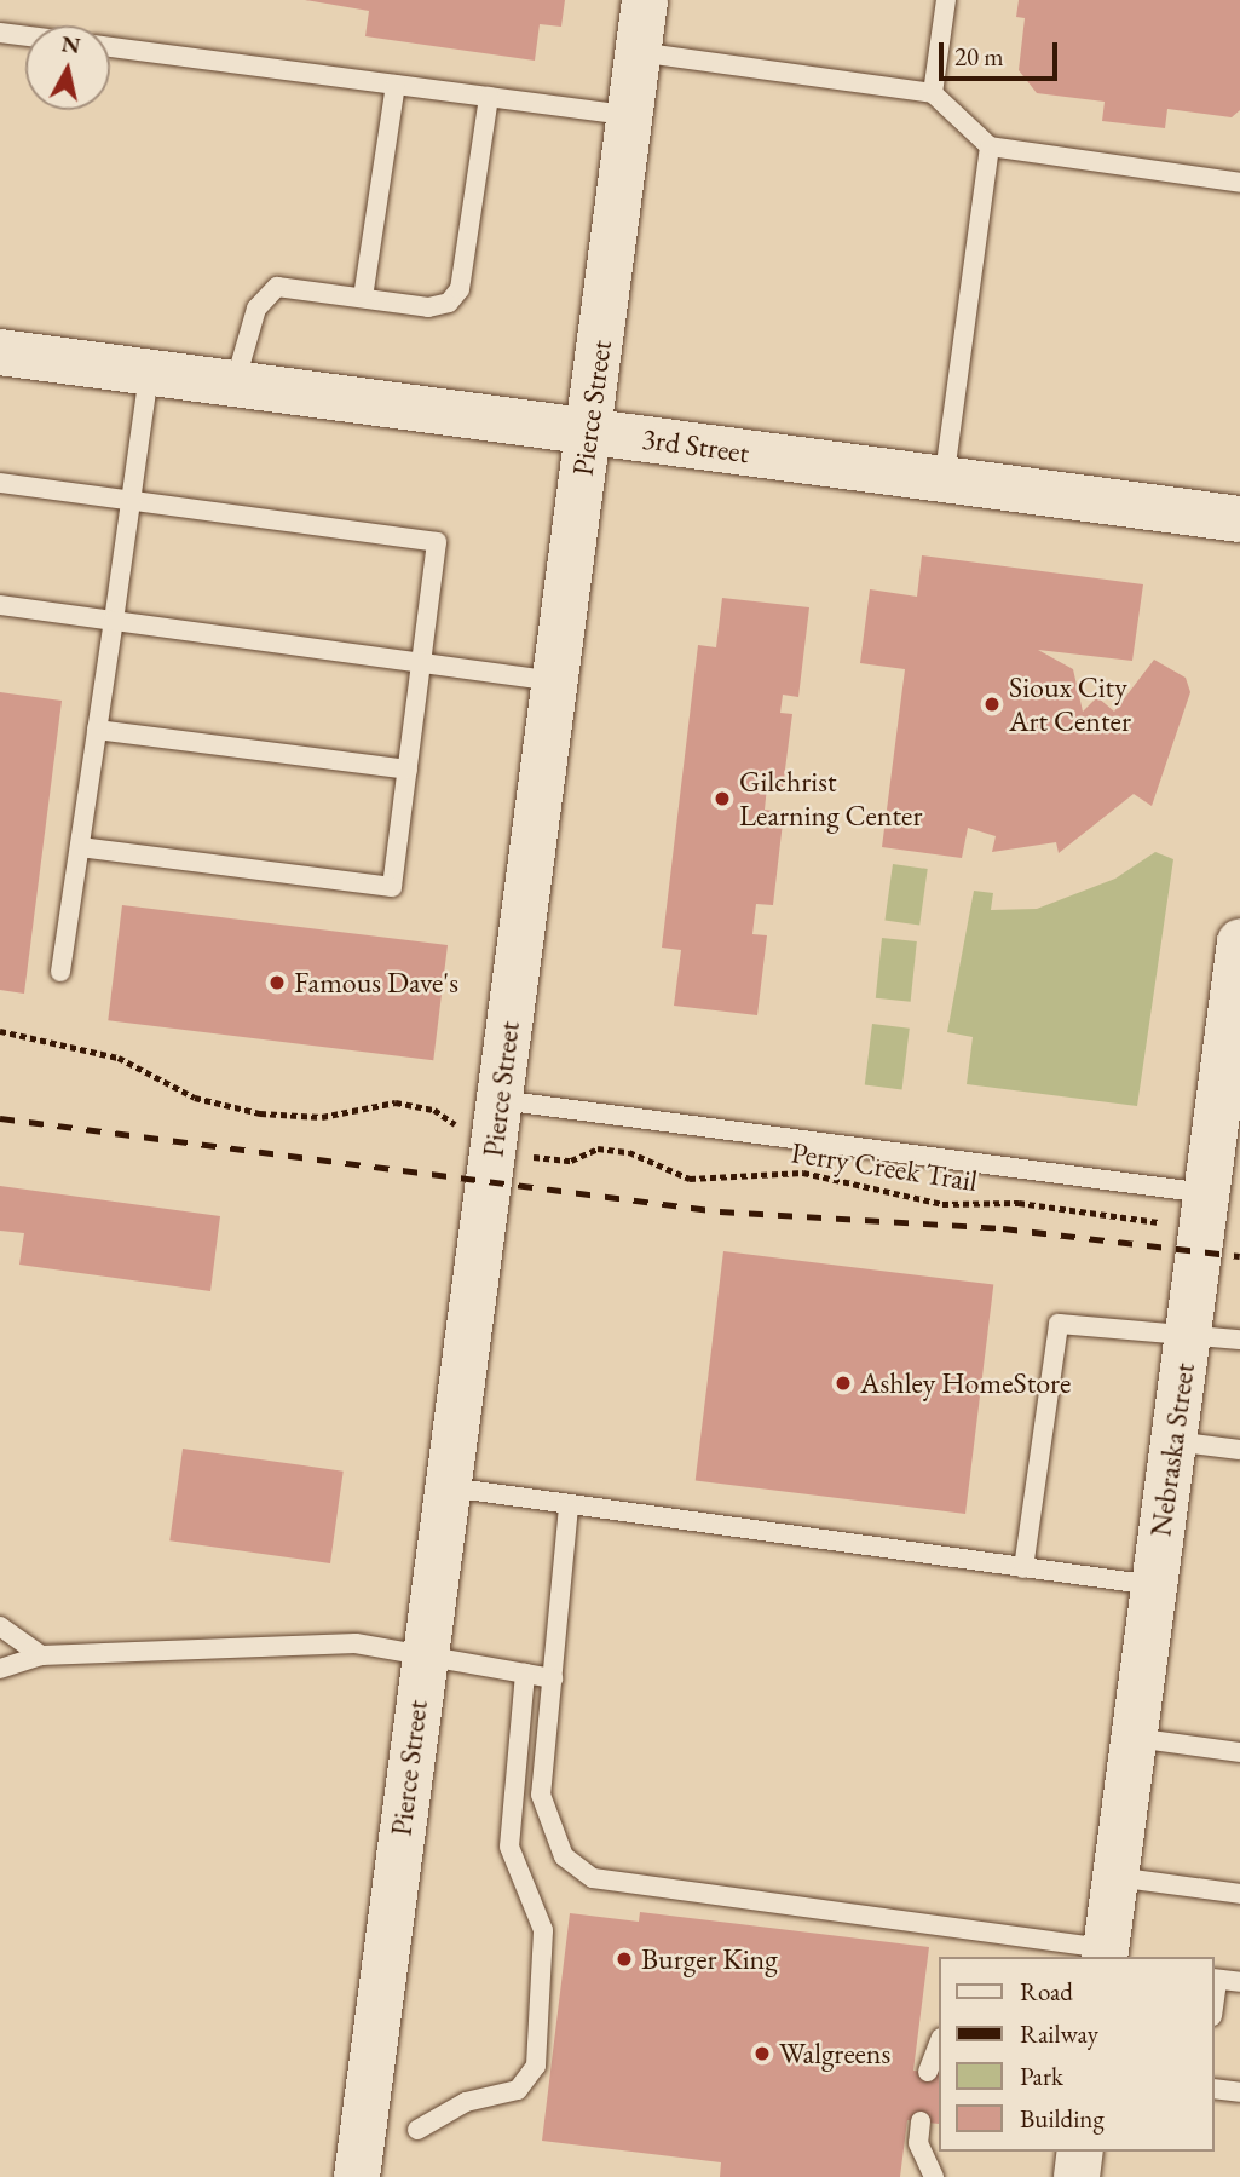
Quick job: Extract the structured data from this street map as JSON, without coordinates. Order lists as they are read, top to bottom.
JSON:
{
  "streets": {
    "main road": ["Pierce Street", "3rd Street", "Nebraska Street"],
    "path": ["Perry Creek Trail"]
  },
  "crossings": [
    ["Pierce Street", "3rd Street"],
    ["Pierce Street", "Perry Creek Trail"],
    ["Perry Creek Trail", "Nebraska Street"]
  ],
  "places": [
    "Sioux City Art Center",
    "Gilchrist Learning Center",
    "Famous Dave's",
    "Ashley HomeStore",
    "Burger King",
    "Walgreens"
  ],
  "legend": [
    "Road",
    "Railway",
    "Park",
    "Building"
  ],
  "scale_bar": "20 m",
  "north": "top"
}
